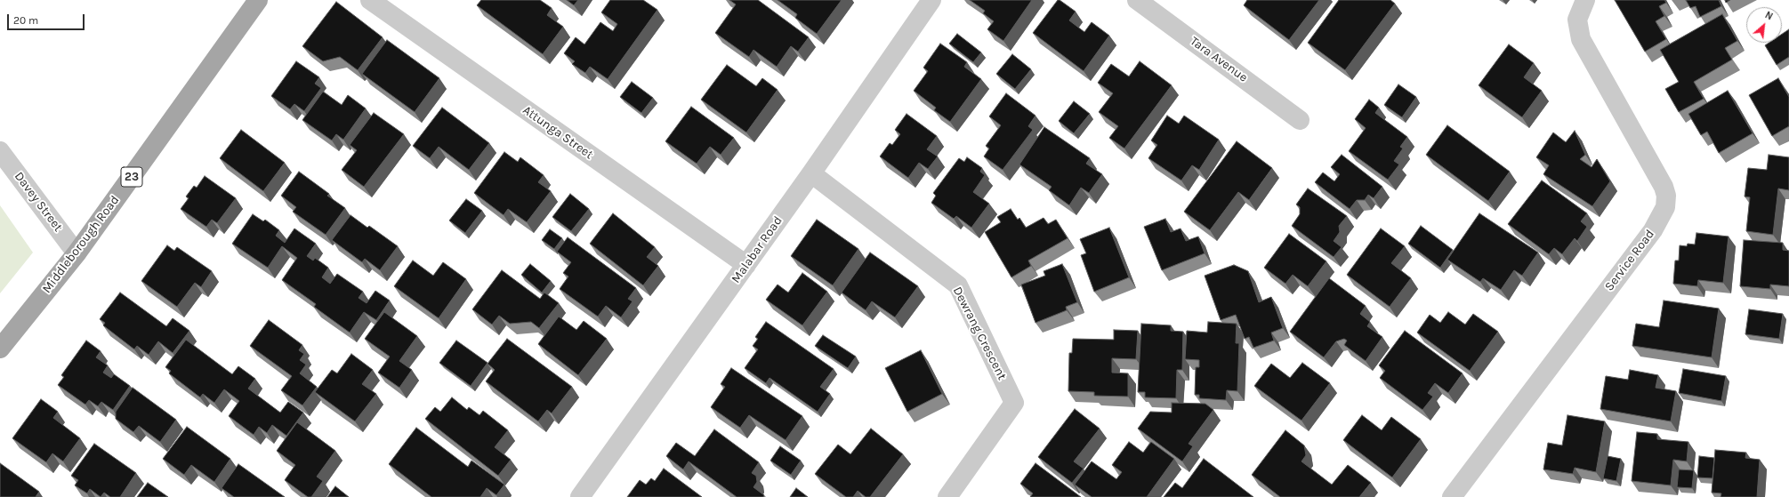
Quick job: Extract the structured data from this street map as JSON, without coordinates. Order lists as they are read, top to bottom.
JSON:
{
  "streets": {
    "main road": ["23", "Middleborough Road"],
    "street": [
      "Tara Avenue",
      "Attunga Street",
      "Davey Street",
      "Malabar Road",
      "Service Road",
      "Dewrang Crescent"
    ]
  },
  "crossings": [
    ["Attunga Street", "Malabar Road"],
    ["Davey Street", "Middleborough Road"],
    ["Malabar Road", "Dewrang Crescent"]
  ],
  "scale_bar": "20 m",
  "north": "top right"
}
